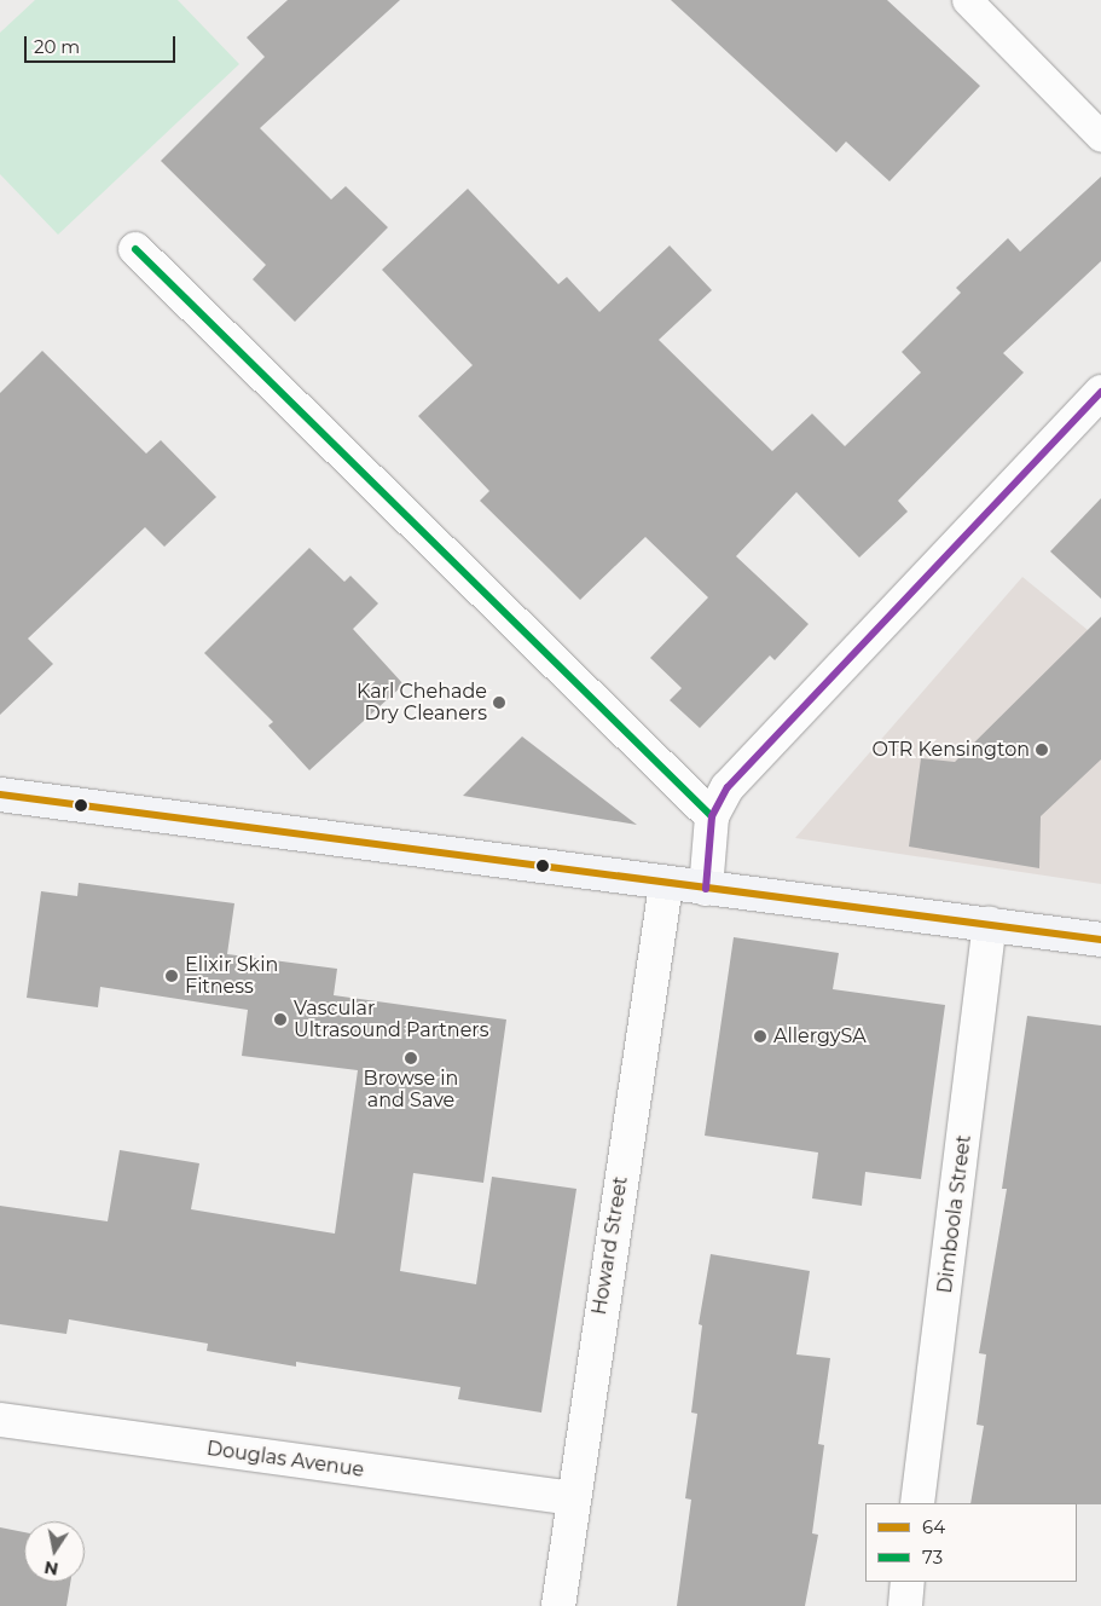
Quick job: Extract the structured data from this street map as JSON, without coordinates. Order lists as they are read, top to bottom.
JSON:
{
  "streets": {
    "street": ["Dimboola Street", "Howard Street", "Douglas Avenue"]
  },
  "crossings": [
    ["Howard Street", "Douglas Avenue"]
  ],
  "places": [
    "Karl Chehade Dry Cleaners",
    "OTR Kensington",
    "Elixir Skin Fitness",
    "Vascular Ultrasound Partners",
    "AllergySA",
    "Browse in and Save"
  ],
  "lines": ["transit line 73", "transit line 64"],
  "legend": ["64", "73"],
  "scale_bar": "20 m",
  "north": "bottom"
}
